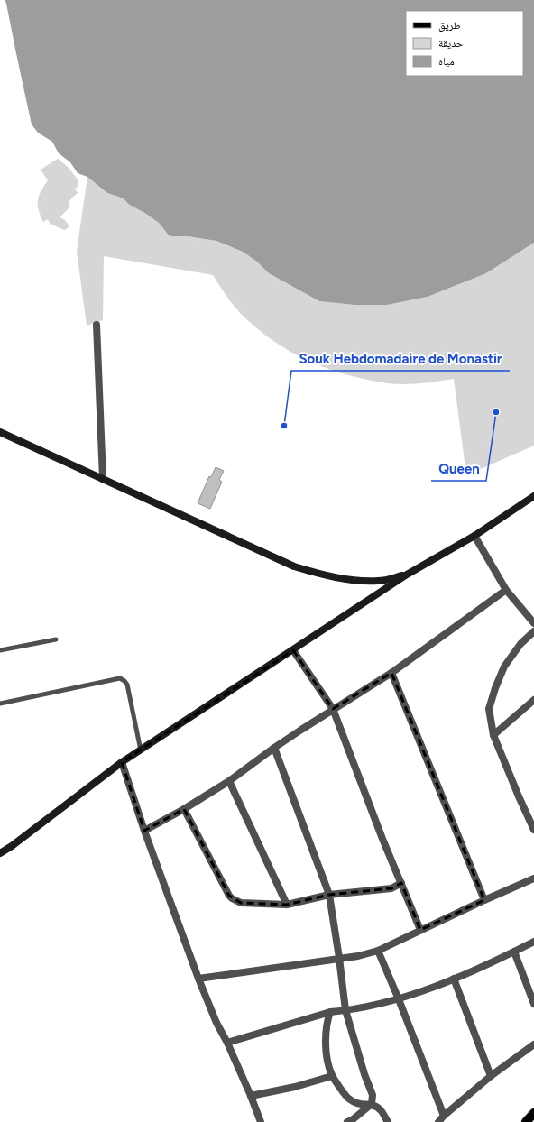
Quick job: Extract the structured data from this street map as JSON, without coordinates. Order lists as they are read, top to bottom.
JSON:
{
  "places": ["Queen", "Souk Hebdomadaire de Monastir"],
  "legend": ["طريق", "حديقة", "مياه"]
}
